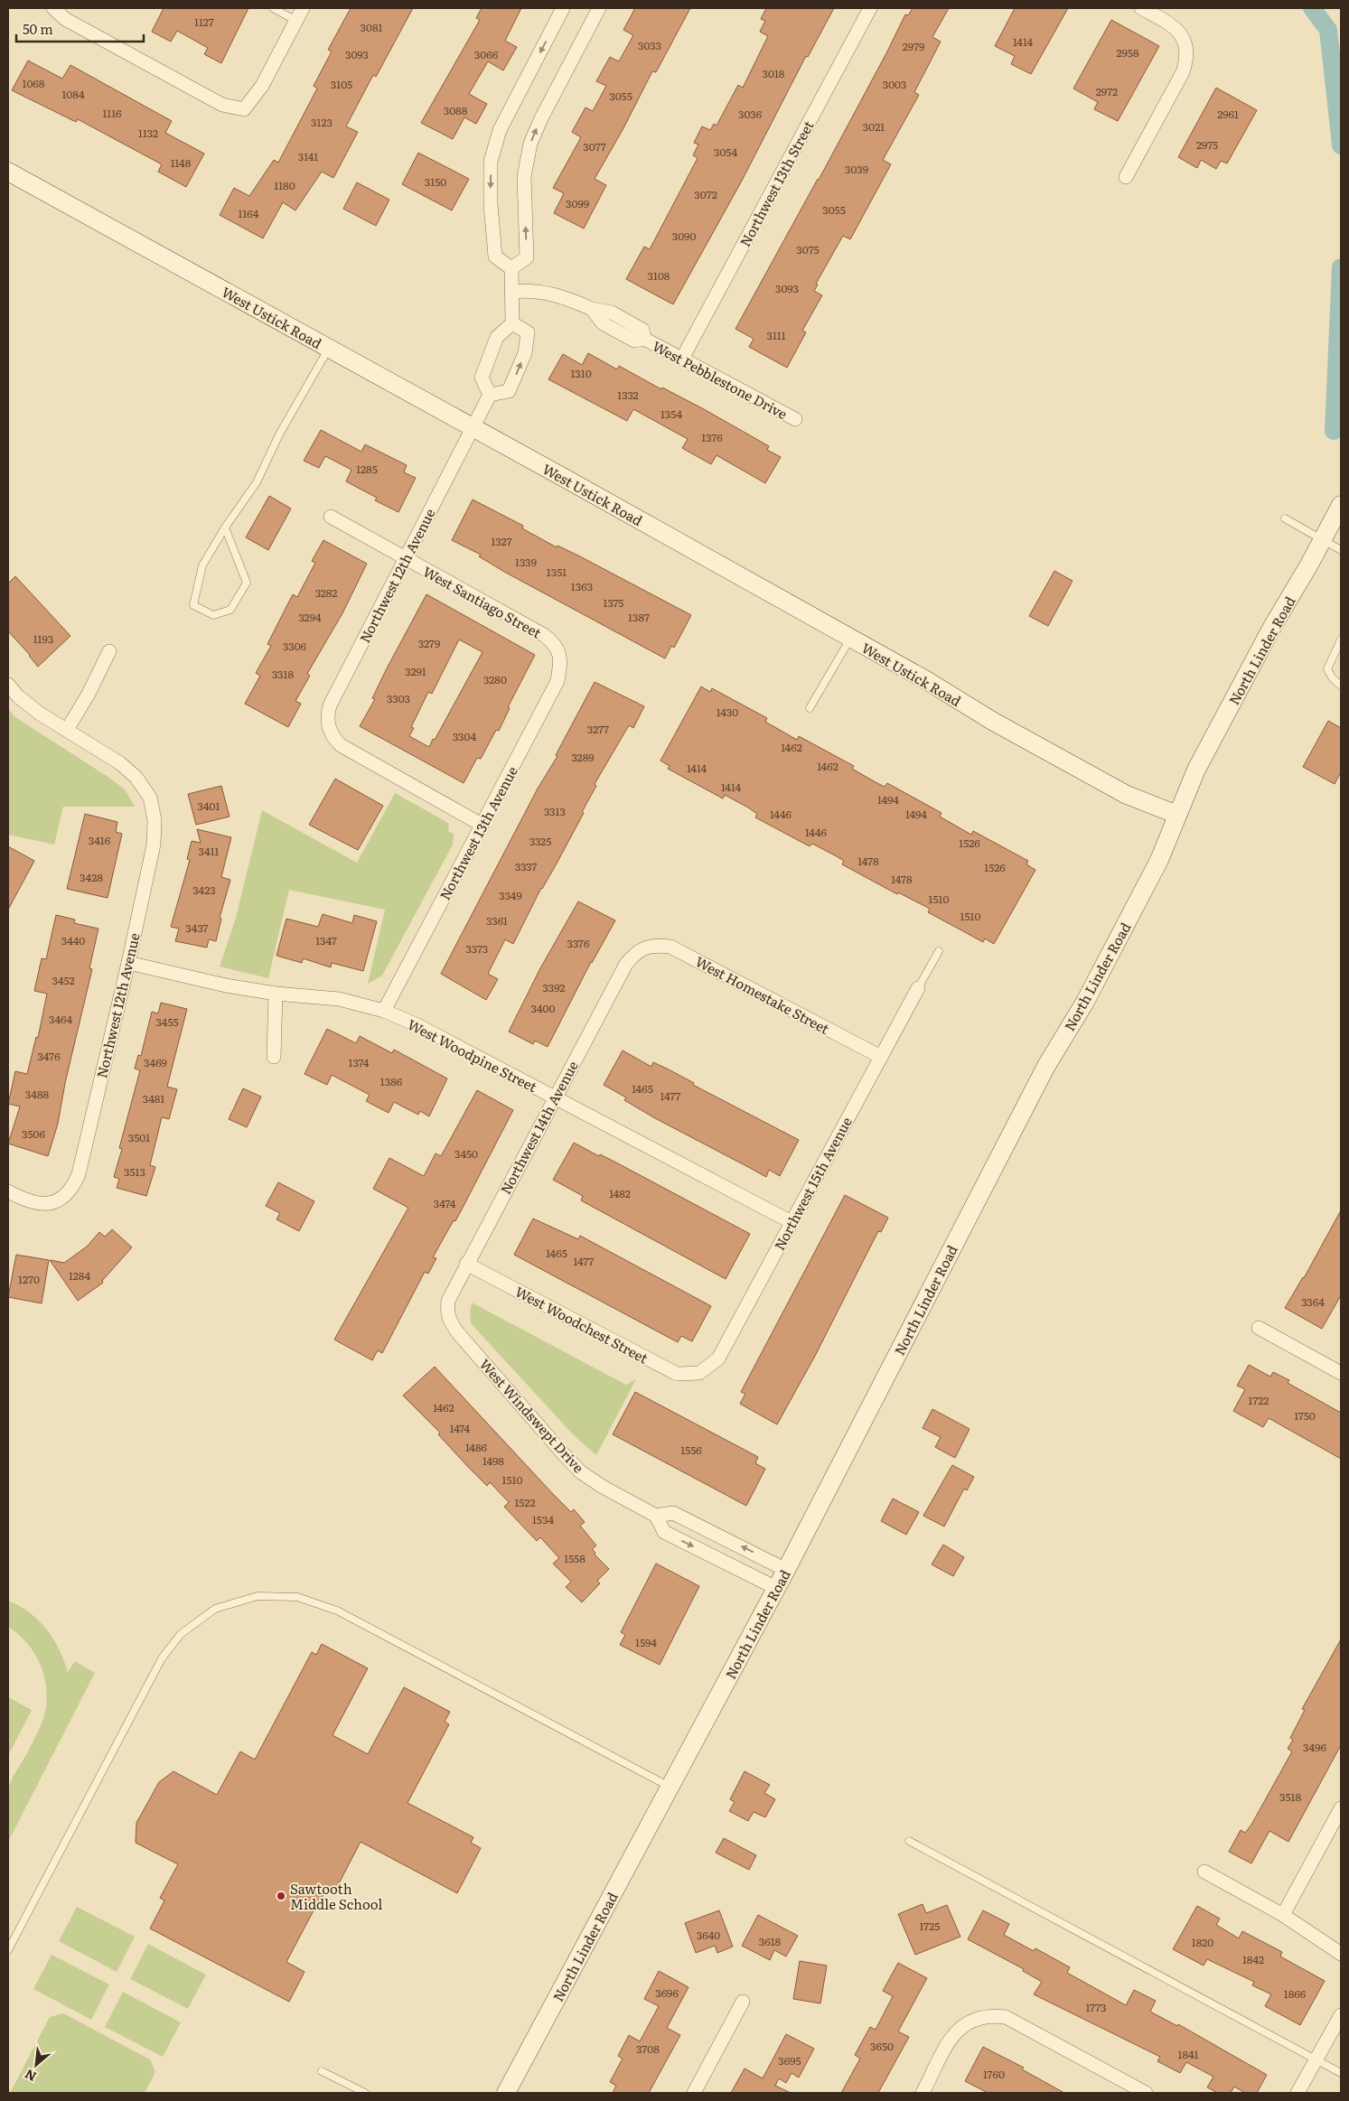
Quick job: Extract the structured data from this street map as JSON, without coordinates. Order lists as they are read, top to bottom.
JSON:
{
  "streets": {
    "main road": ["West Ustick Road", "North Linder Road"],
    "street": [
      "Northwest 13th Street",
      "West Pebblestone Drive",
      "Northwest 12th Avenue",
      "West Santiago Street",
      "Northwest 13th Avenue",
      "West Homestake Street",
      "West Woodpine Street",
      "Northwest 14th Avenue",
      "Northwest 15th Avenue",
      "West Woodchest Street",
      "West Windswept Drive"
    ]
  },
  "crossings": [
    ["Northwest 13th Street", "West Pebblestone Drive"],
    ["West Ustick Road", "Northwest 12th Avenue"],
    ["West Ustick Road", "North Linder Road"],
    ["Northwest 12th Avenue", "West Santiago Street"],
    ["Northwest 12th Avenue", "Northwest 13th Avenue"],
    ["Northwest 12th Avenue", "West Woodpine Street"],
    ["West Santiago Street", "Northwest 13th Avenue"],
    ["North Linder Road", "West Windswept Drive"],
    ["Northwest 13th Avenue", "West Woodpine Street"],
    ["West Homestake Street", "Northwest 14th Avenue"],
    ["West Homestake Street", "Northwest 15th Avenue"],
    ["West Woodpine Street", "Northwest 14th Avenue"],
    ["West Woodpine Street", "Northwest 15th Avenue"],
    ["Northwest 14th Avenue", "West Woodchest Street"],
    ["Northwest 14th Avenue", "West Windswept Drive"],
    ["Northwest 15th Avenue", "West Woodchest Street"]
  ],
  "places": ["Sawtooth Middle School"],
  "house_numbers": [
    "1127",
    "3081",
    "1414",
    "3033",
    "2979",
    "2958",
    "3093",
    "3066",
    "3018",
    "1068",
    "3105",
    "3003",
    "2972",
    "1084",
    "3055",
    "3088",
    "1116",
    "3036",
    "2961",
    "3123",
    "3021",
    "1132",
    "2975",
    "3077",
    "3054",
    "3141",
    "1148",
    "3039",
    "3150",
    "1180",
    "3072",
    "3099",
    "3055",
    "1164",
    "3090",
    "3075",
    "3108",
    "3093",
    "3111",
    "1310",
    "1332",
    "1354",
    "1376",
    "1285",
    "1327",
    "1339",
    "1351",
    "1363",
    "3282",
    "1375",
    "3294",
    "1387",
    "1193",
    "3279",
    "3306",
    "3291",
    "3318",
    "3280",
    "3303",
    "1430",
    "3277",
    "3304",
    "1462",
    "3289",
    "1462",
    "1414",
    "1414",
    "1494",
    "3401",
    "3313",
    "1446",
    "1494",
    "1446",
    "3416",
    "3325",
    "1526",
    "3411",
    "1478",
    "3337",
    "1526",
    "3428",
    "1478",
    "3423",
    "3349",
    "1510",
    "1510",
    "3361",
    "3437",
    "3440",
    "1347",
    "3376",
    "3373",
    "3452",
    "3392",
    "3400",
    "3464",
    "3455",
    "3476",
    "3469",
    "1374",
    "1386",
    "1465",
    "3488",
    "1477",
    "3481",
    "3506",
    "3501",
    "3450",
    "3513",
    "1482",
    "3474",
    "1465",
    "1477",
    "1284",
    "1270",
    "3364",
    "1722",
    "1462",
    "1750",
    "1474",
    "1486",
    "1556",
    "1498",
    "1510",
    "1522",
    "1534",
    "1558",
    "1594",
    "3496",
    "3518",
    "1725",
    "3640",
    "3618",
    "1820",
    "1842",
    "3696",
    "1866",
    "1773",
    "3650",
    "3708",
    "1841",
    "3695",
    "1760"
  ],
  "scale_bar": "50 m",
  "north": "bottom left"
}
